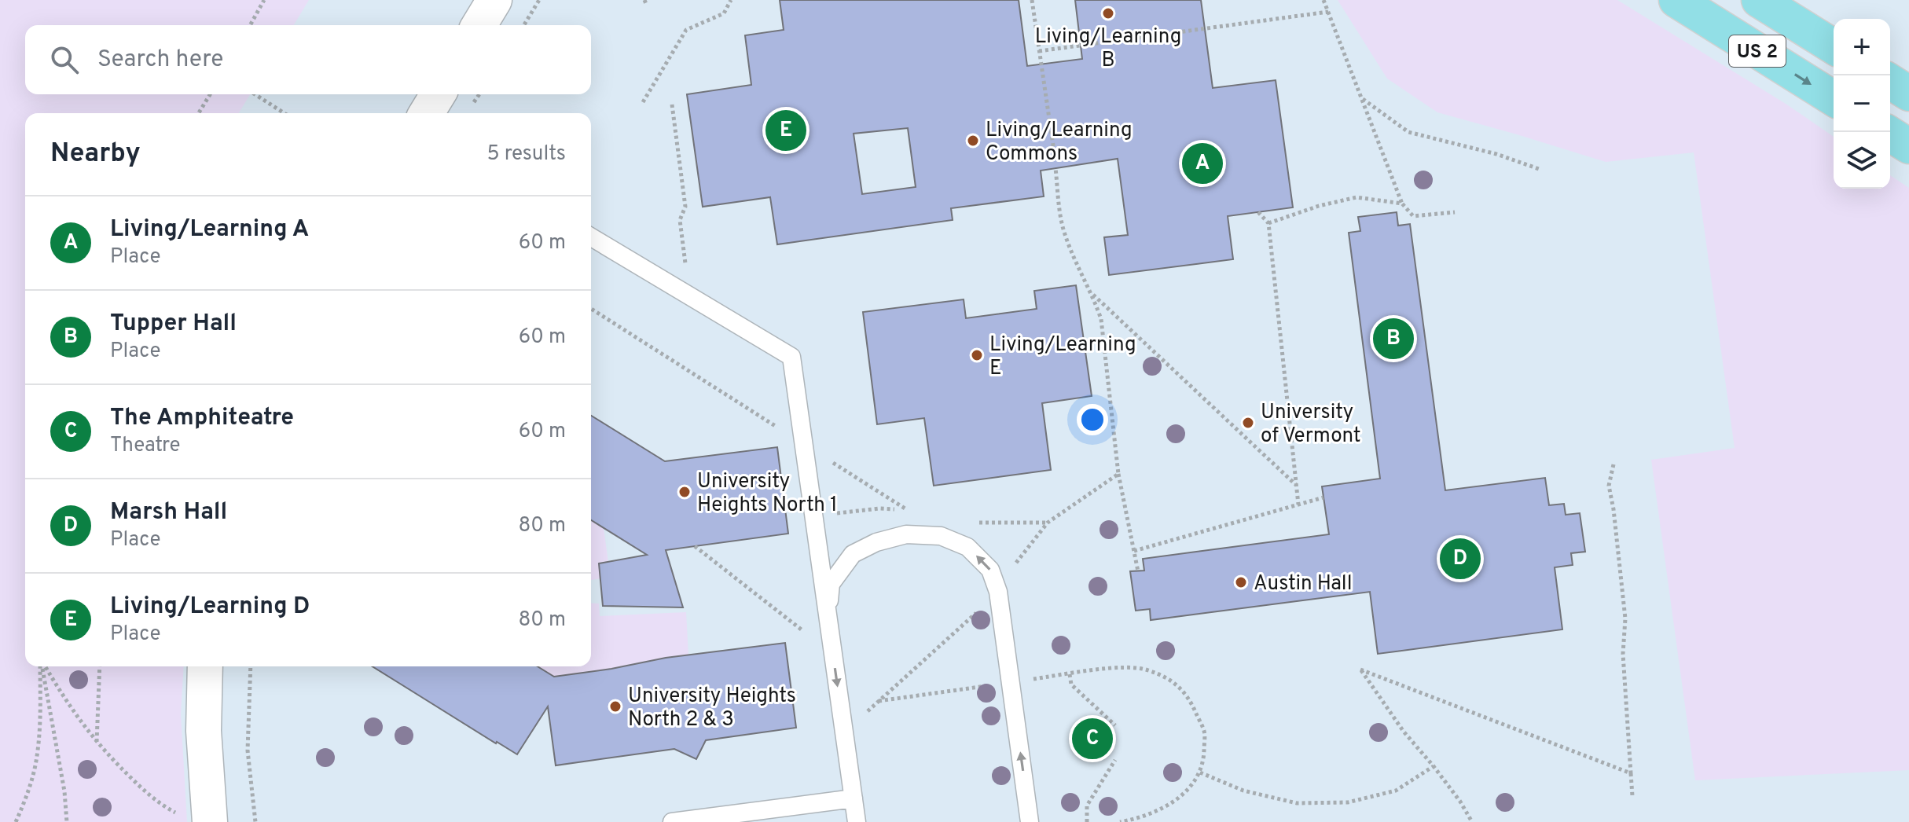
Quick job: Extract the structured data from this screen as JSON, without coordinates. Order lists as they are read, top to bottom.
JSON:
{
  "streets": {
    "main road": ["US 2"]
  },
  "places": [
    "Living/Learning B",
    "Living/Learning Commons",
    "Living/Learning E",
    "University of Vermont",
    "University Heights North 1",
    "Austin Hall",
    "University Heights North 2 & 3"
  ],
  "page": {
    "map_buttons": ["+", "−"],
    "search": "Search here",
    "pins": [
      "E",
      "A",
      "B",
      "D",
      "C"
    ],
    "heading": ["Nearby", "5 results"],
    "list": [
      {
        "mark": "A",
        "name": "Living/Learning A",
        "note": "Place",
        "value": "60 m"
      },
      {
        "mark": "B",
        "name": "Tupper Hall",
        "note": "Place",
        "value": "60 m"
      },
      {
        "mark": "C",
        "name": "The Amphiteatre",
        "note": "Theatre",
        "value": "60 m"
      },
      {
        "mark": "D",
        "name": "Marsh Hall",
        "note": "Place",
        "value": "80 m"
      },
      {
        "mark": "E",
        "name": "Living/Learning D",
        "note": "Place",
        "value": "80 m"
      }
    ]
  }
}
